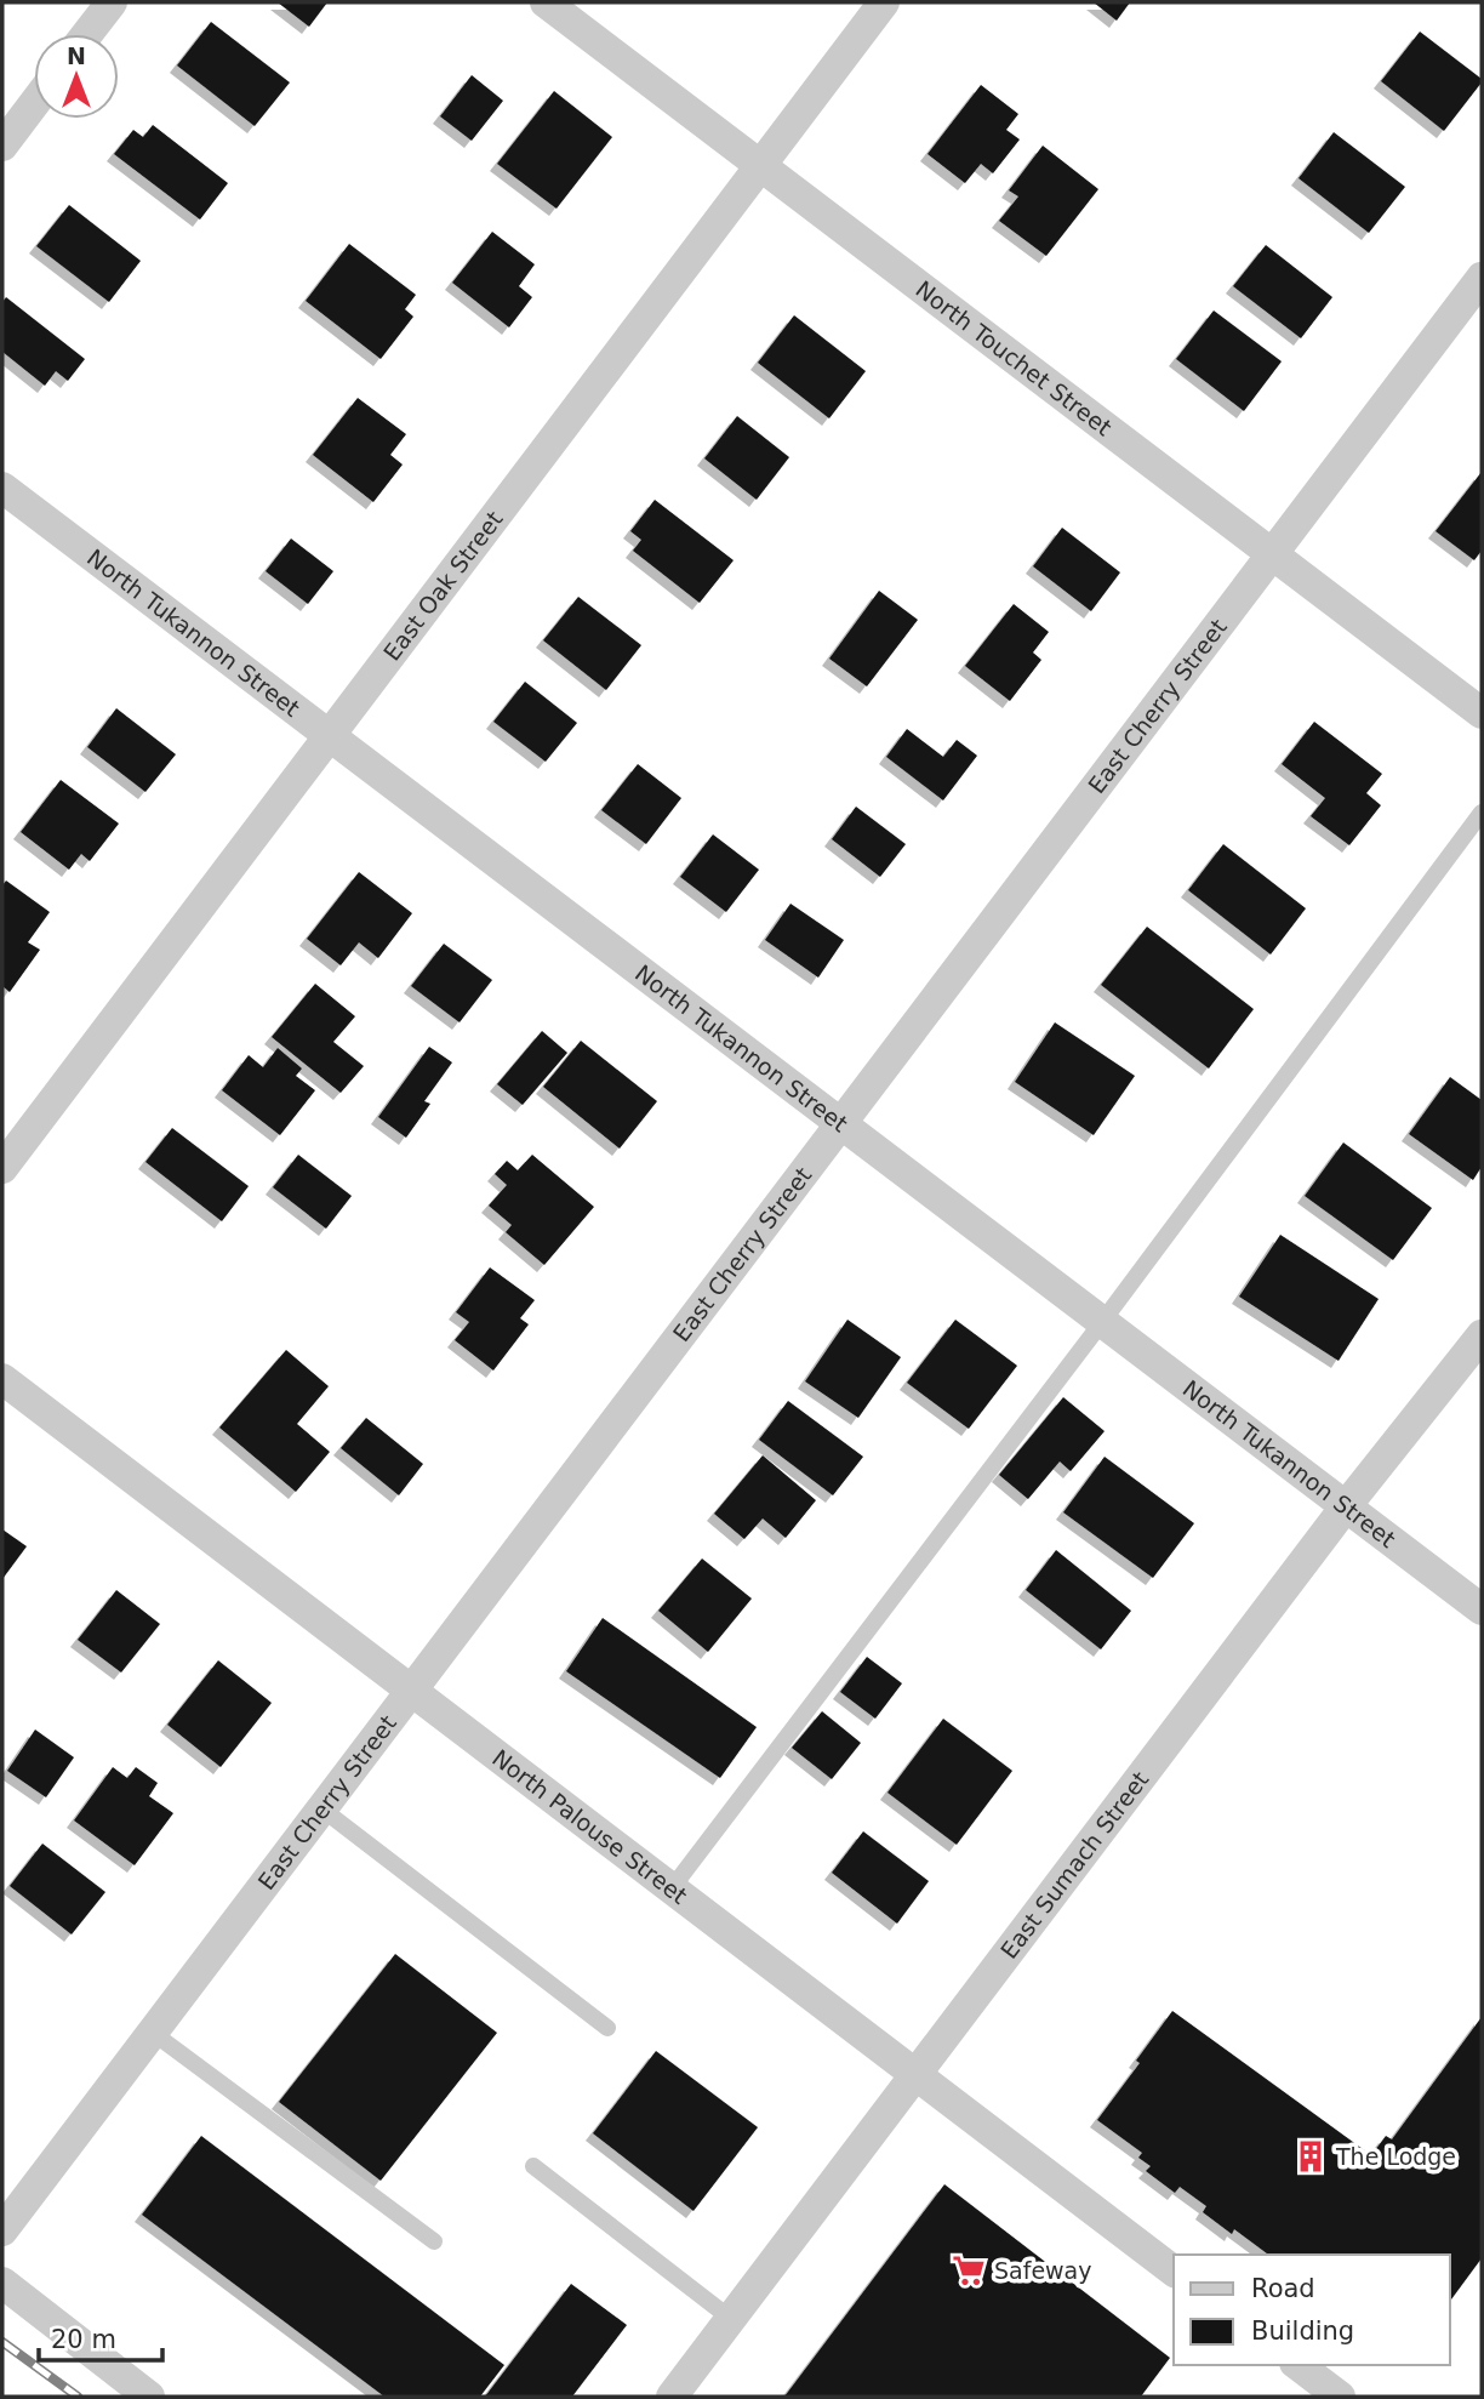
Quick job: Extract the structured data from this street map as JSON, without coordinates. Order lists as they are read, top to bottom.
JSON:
{
  "streets": {
    "street": [
      "North Touchet Street",
      "East Oak Street",
      "North Tukannon Street",
      "East Cherry Street",
      "North Palouse Street",
      "East Sumach Street"
    ]
  },
  "crossings": [
    ["North Touchet Street", "East Oak Street"],
    ["North Touchet Street", "East Cherry Street"],
    ["East Oak Street", "North Tukannon Street"],
    ["North Tukannon Street", "East Cherry Street"],
    ["North Tukannon Street", "East Sumach Street"],
    ["East Cherry Street", "North Palouse Street"],
    ["North Palouse Street", "East Sumach Street"]
  ],
  "places": {
    "building": ["The Lodge"],
    "supermarket": ["Safeway"]
  },
  "legend": ["Road", "Building"],
  "scale_bar": "20 m",
  "north": "top"
}
